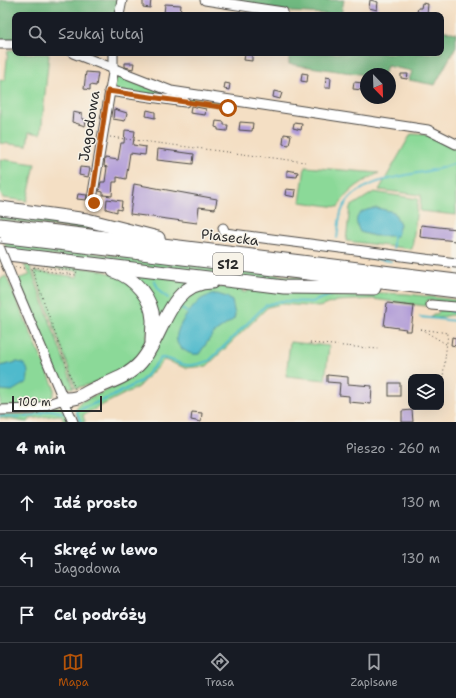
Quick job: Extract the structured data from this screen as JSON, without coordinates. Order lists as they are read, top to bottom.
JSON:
{
  "streets": {
    "highway": ["Piasecka", "S12"],
    "street": ["Jagodowa"]
  },
  "scale_bar": "100 m",
  "north": "bottom right",
  "page": {
    "search": "Szukaj tutaj",
    "scale": "100 m",
    "heading": ["4 min", "Pieszo · 260 m"],
    "list": [
      ["Idź prosto", "130 m"],
      ["Skręć w lewo", "Jagodowa", "130 m"],
      "Cel podróży"
    ],
    "nav": ["Mapa", "Trasa", "Zapisane"]
  }
}
